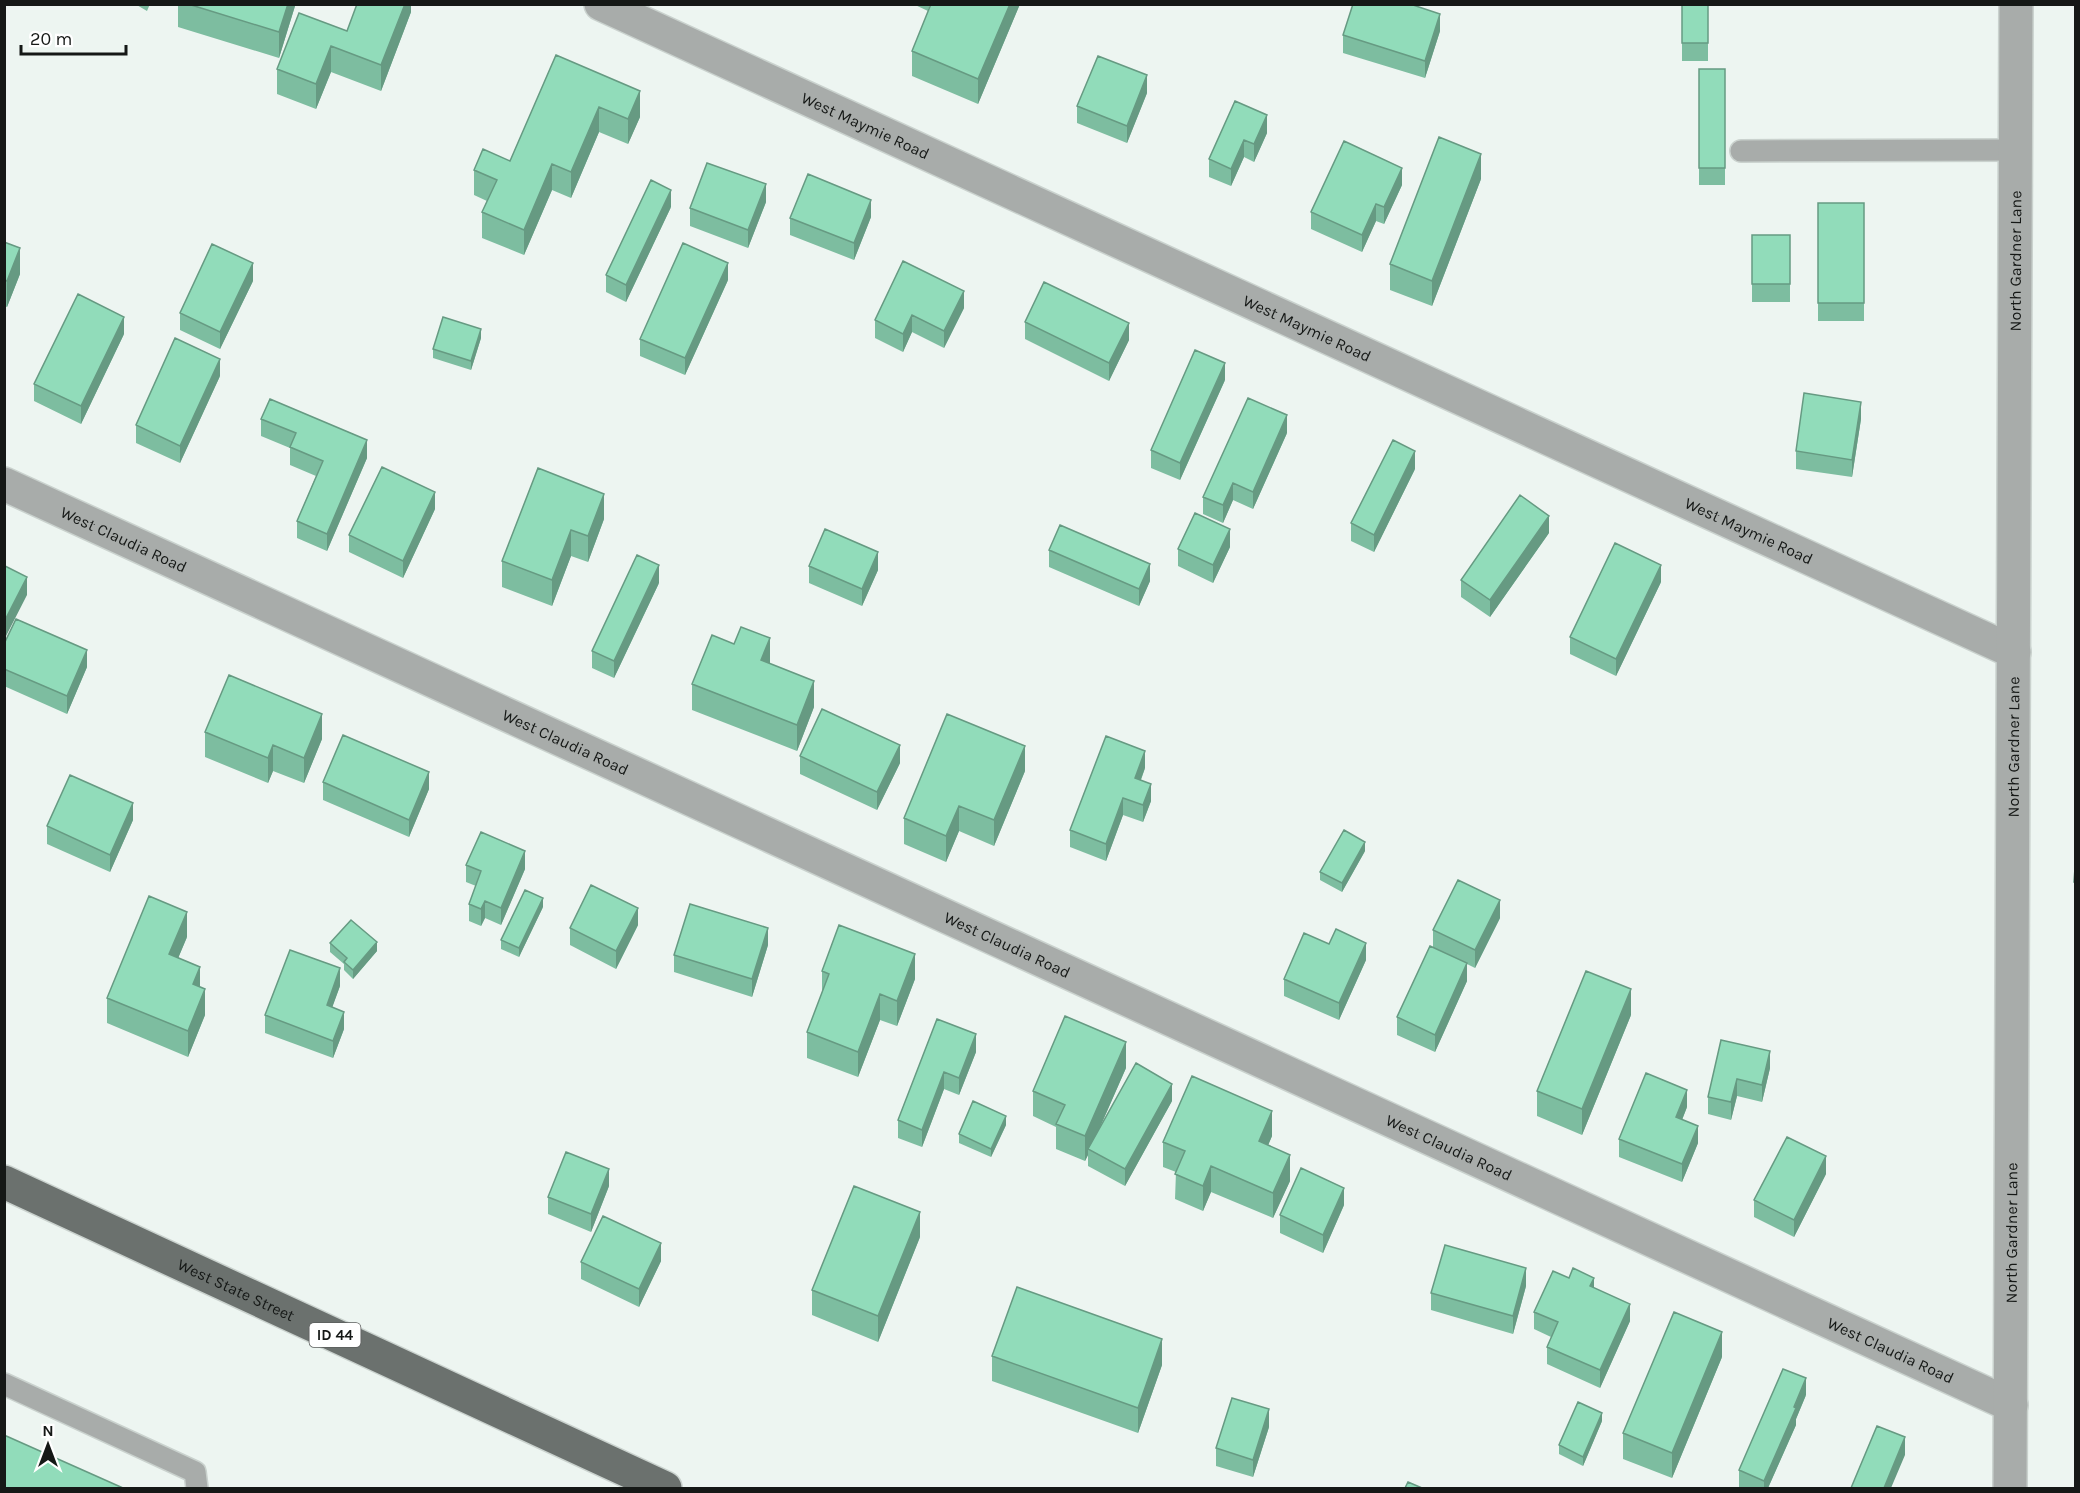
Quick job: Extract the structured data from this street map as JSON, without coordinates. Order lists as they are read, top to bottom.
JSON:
{
  "streets": {
    "main road": ["West State Street", "ID 44"],
    "street": ["West Maymie Road", "North Gardner Lane", "West Claudia Road"]
  },
  "crossings": [
    ["West Maymie Road", "North Gardner Lane"],
    ["North Gardner Lane", "West Claudia Road"]
  ],
  "scale_bar": "20 m",
  "north": "top"
}
